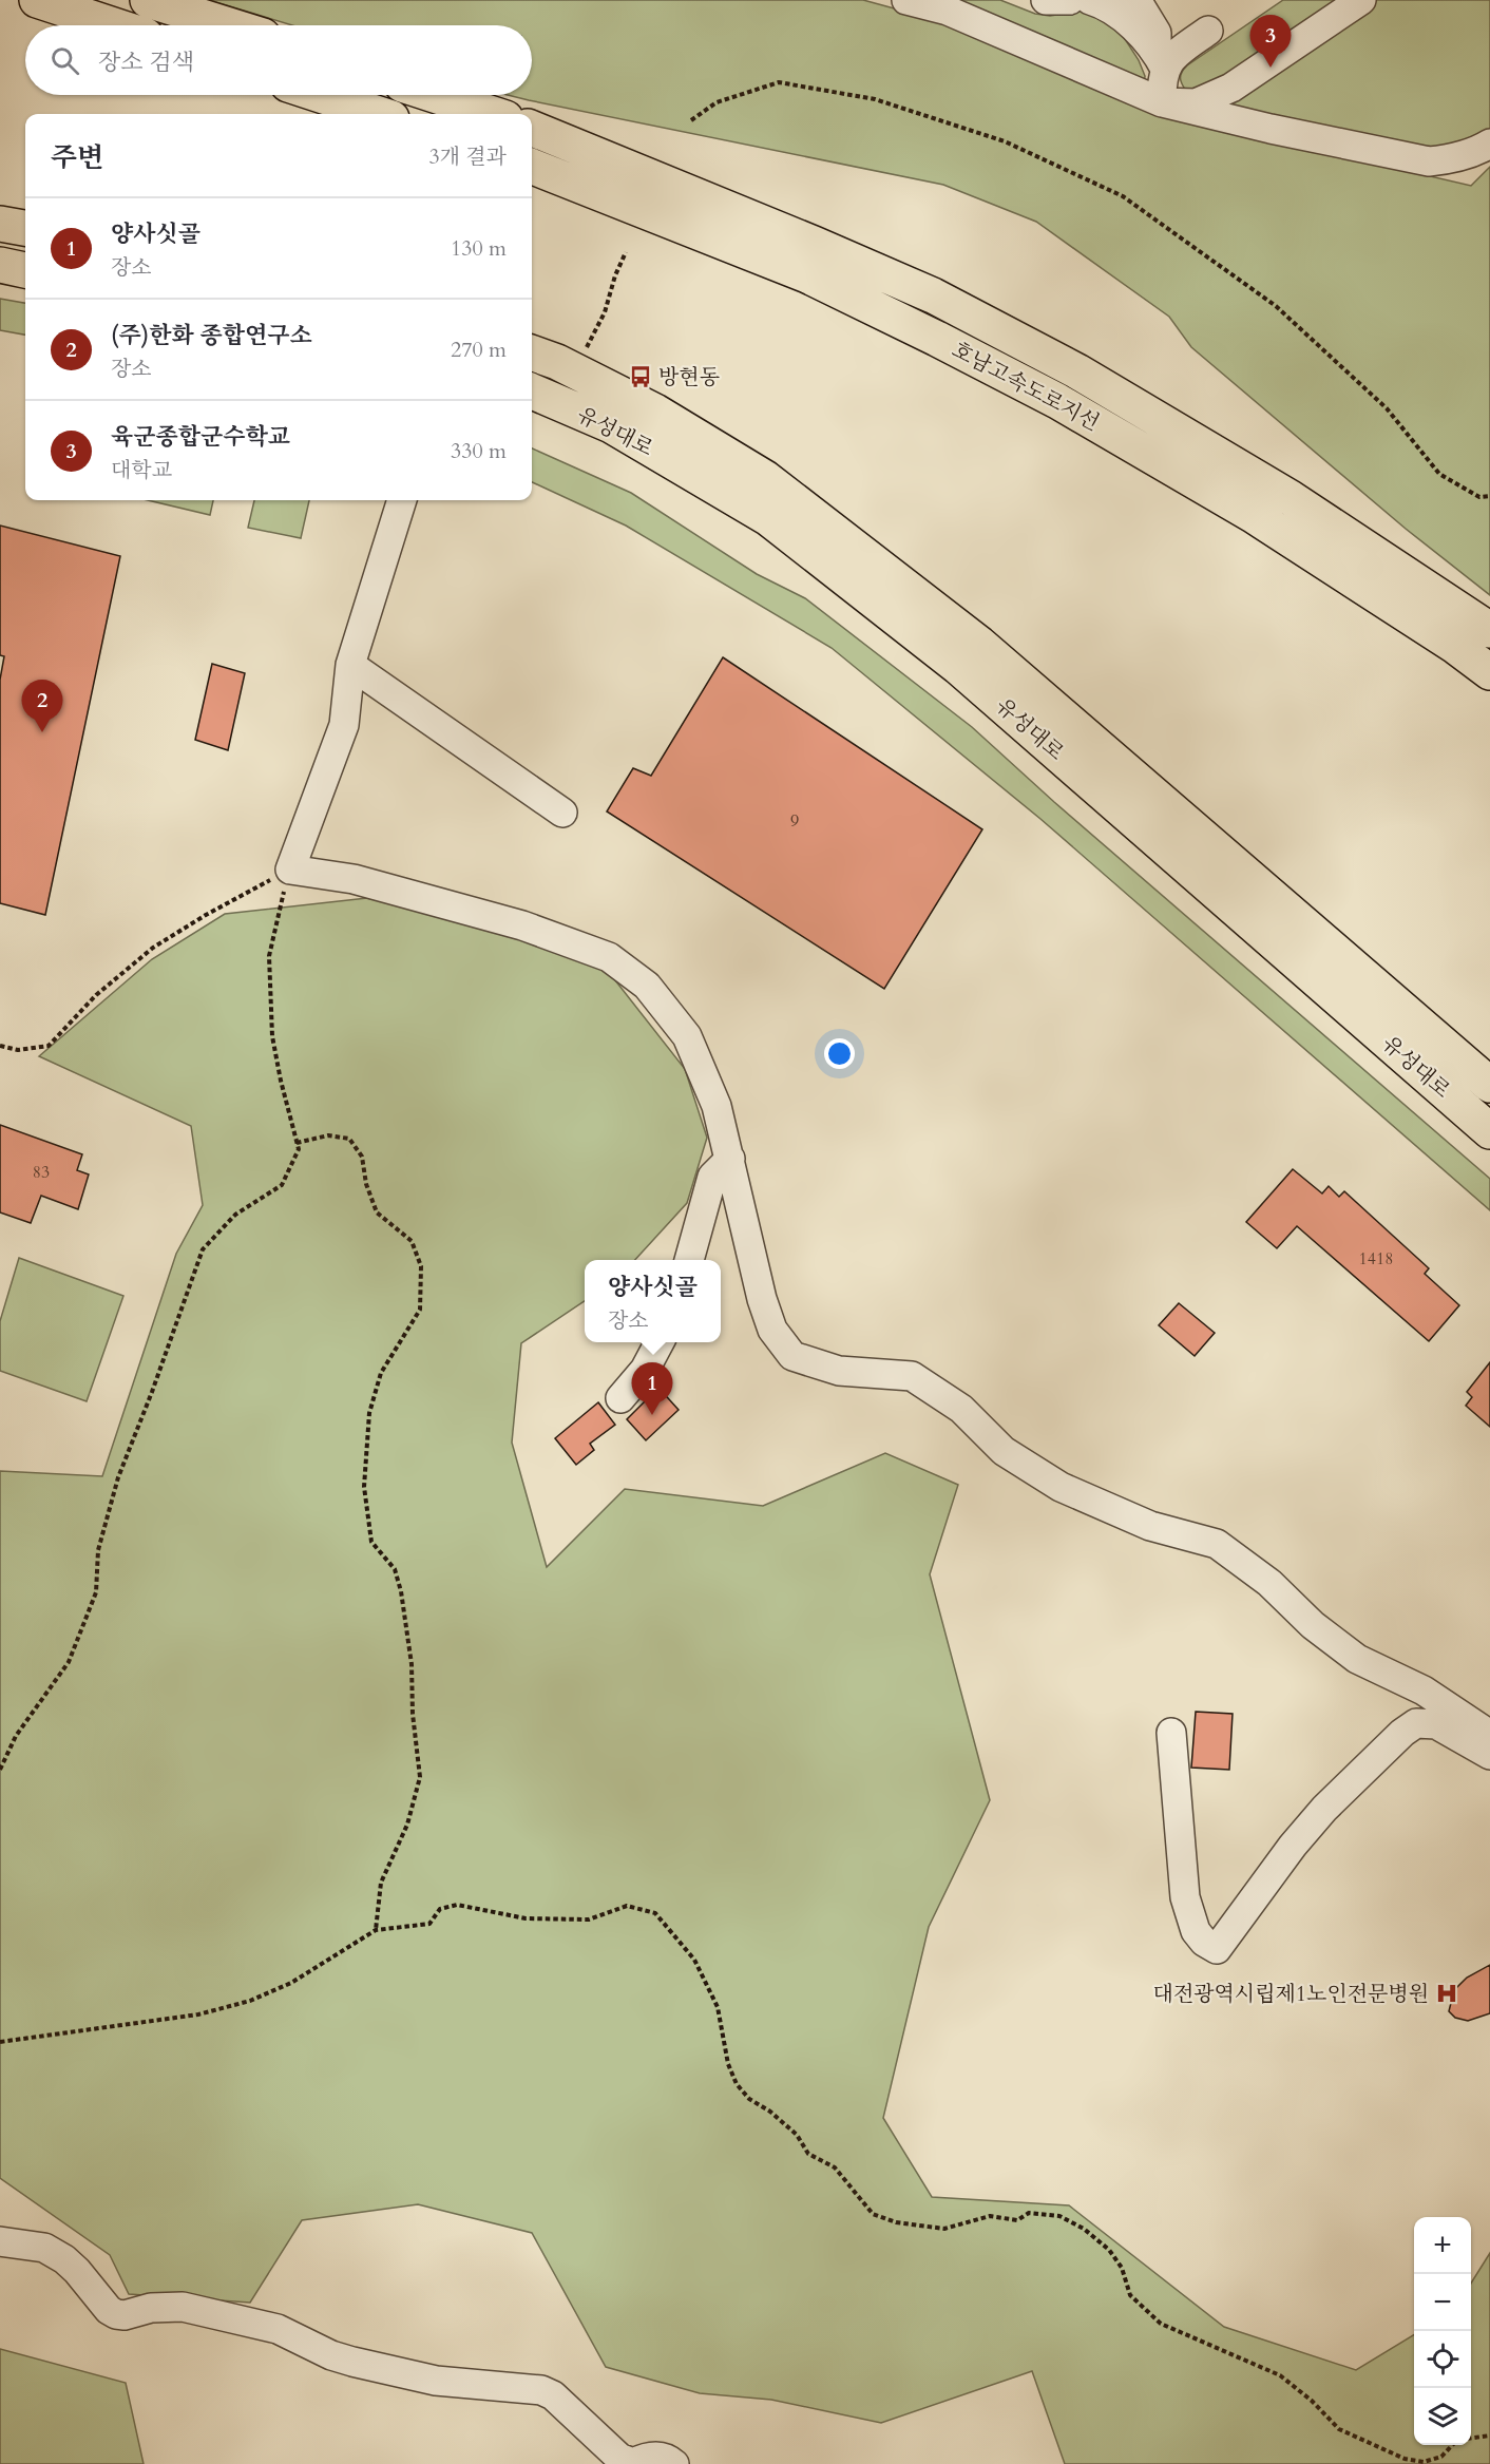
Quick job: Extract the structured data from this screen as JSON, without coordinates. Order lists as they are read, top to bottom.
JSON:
{
  "streets": {
    "main road": ["호남고속도로지선", "유성대로"]
  },
  "places": {
    "bus stop": ["방현동"],
    "hospital": ["대전광역시립제1노인전문병원"]
  },
  "house_numbers": ["9", "83", "1418"],
  "page": {
    "pins": ["3", "2", "1"],
    "search": "장소 검색",
    "heading": ["주변", "3개 결과"],
    "list": [
      {
        "mark": "1",
        "name": "양사싯골",
        "note": "장소",
        "value": "130 m"
      },
      {
        "mark": "2",
        "name": "(주)한화 종합연구소",
        "note": "장소",
        "value": "270 m"
      },
      {
        "mark": "3",
        "name": "육군종합군수학교",
        "note": "대학교",
        "value": "330 m"
      }
    ],
    "popup": ["양사싯골", "장소"],
    "map_buttons": ["+", "−"]
  }
}
